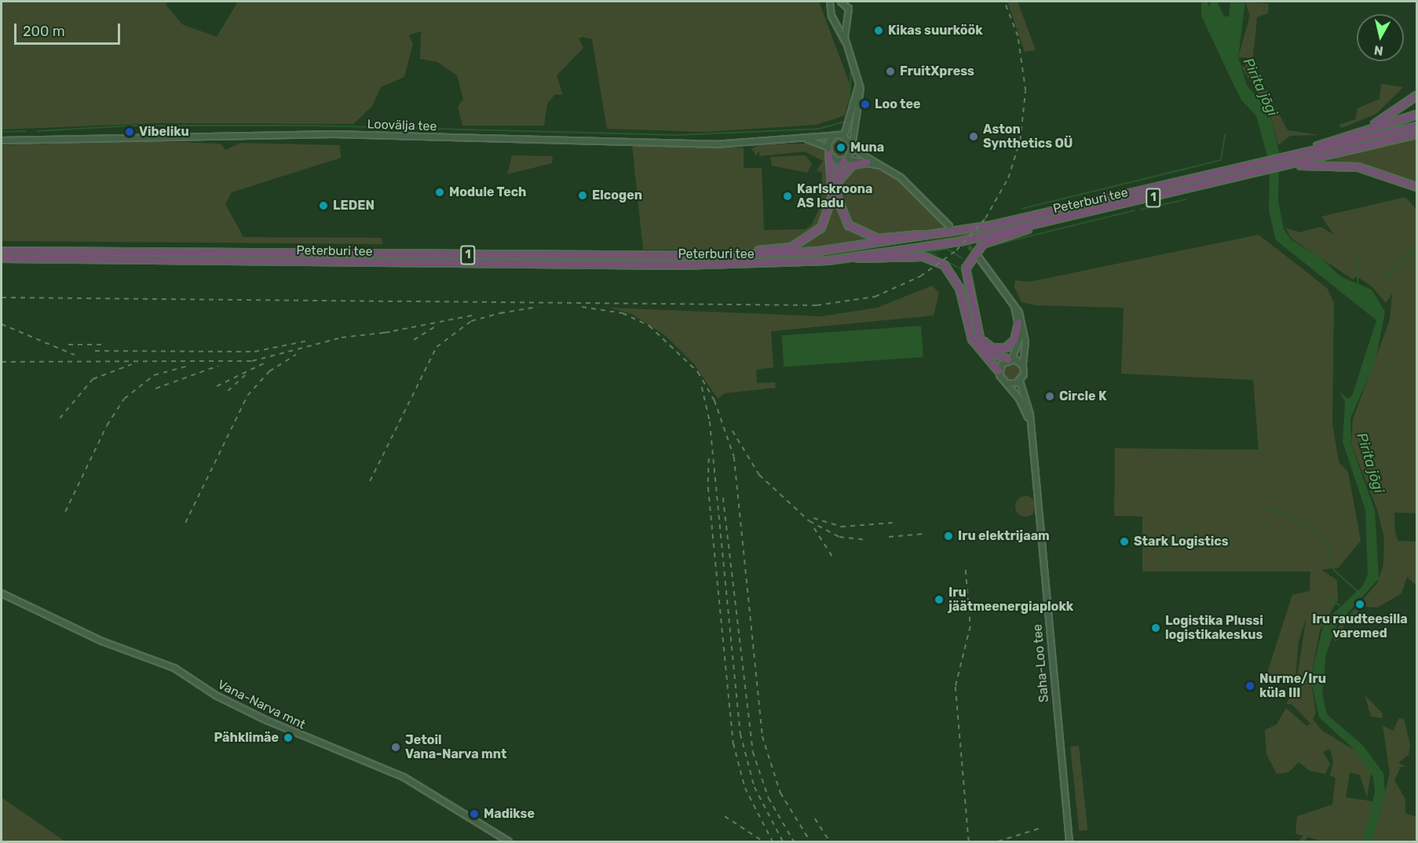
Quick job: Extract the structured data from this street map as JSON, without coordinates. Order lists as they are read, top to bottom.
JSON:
{
  "streets": {
    "highway": ["1", "Peterburi tee"],
    "street": ["Loovälja tee", "Saha-Loo tee", "Vana-Narva mnt"]
  },
  "water": ["Pirita jõgi"],
  "places": [
    "Kikas suurköök",
    "FruitXpress",
    "Loo tee",
    "Vibeliku",
    "Aston Synthetics OÜ",
    "Muna",
    "Module Tech",
    "Elcogen",
    "Karlskroona AS ladu",
    "LEDEN",
    "Circle K",
    "Iru elektrijaam",
    "Stark Logistics",
    "Iru jäätmeenergiaplokk",
    "Iru raudteesilla varemed",
    "Logistika Plussi logistikakeskus",
    "Nurme/Iru küla III",
    "Pähklimäe",
    "Jetoil Vana-Narva mnt",
    "Madikse"
  ],
  "scale_bar": "200 m",
  "north": "bottom"
}
